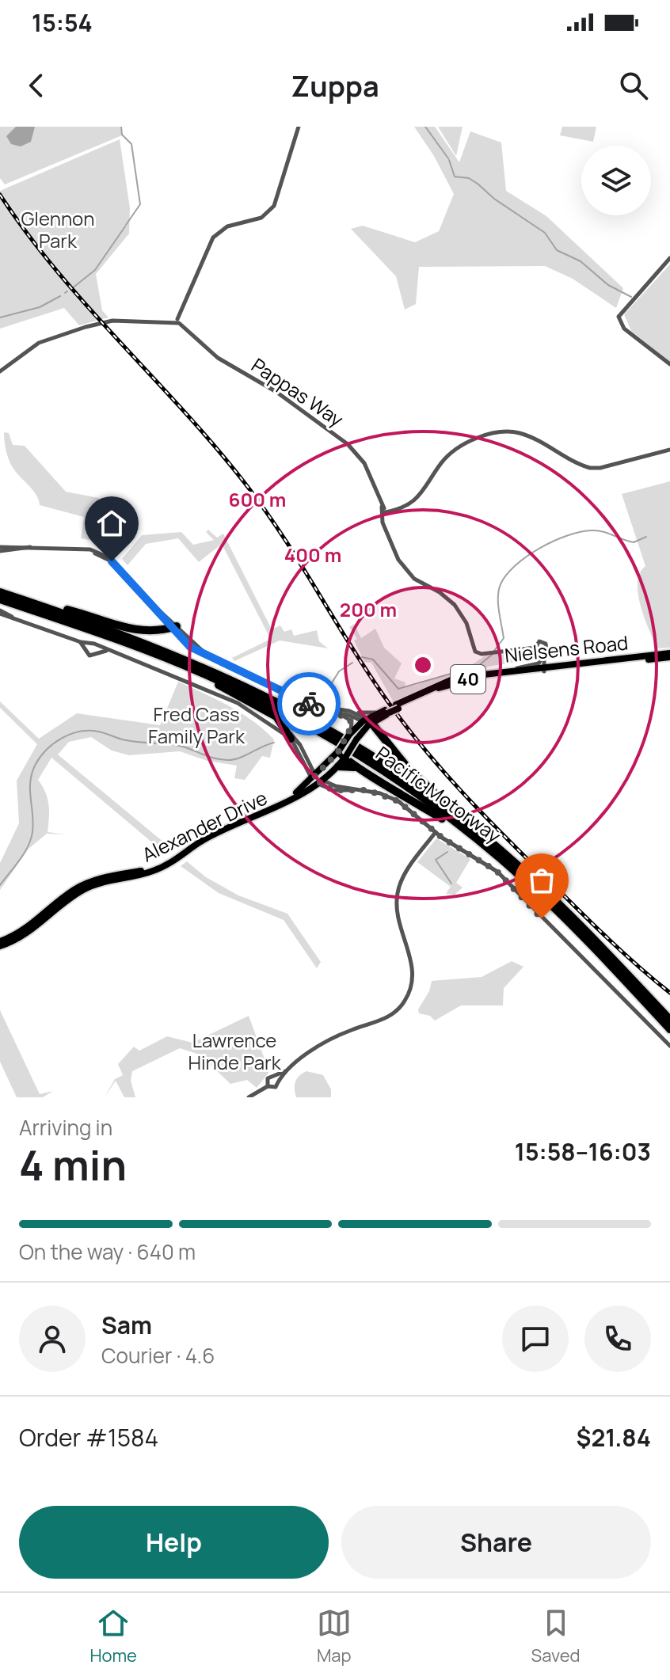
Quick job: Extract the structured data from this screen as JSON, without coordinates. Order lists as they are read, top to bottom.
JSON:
{
  "streets": {
    "highway": ["Pacific Motorway"],
    "main road": ["Nielsens Road", "40", "Alexander Drive"],
    "street": ["Pappas Way"]
  },
  "crossings": [
    ["Nielsens Road", "40"],
    ["40", "Alexander Drive"]
  ],
  "parks": ["Glennon Park", "Fred Cass Family Park", "Lawrence Hinde Park"],
  "page": {
    "status": "15:54",
    "header": "Zuppa",
    "heading": ["4 min", "Arriving in", "15:58–16:03"],
    "panel": [
      "Sam",
      "Courier · 4.6",
      "Order #1584",
      "$21.84"
    ],
    "bar": "On the way · 640 m",
    "buttons": ["Help", "Share"],
    "tabs": ["Home", "Map", "Saved"]
  },
  "rings": ["600 m", "400 m", "200 m"]
}
